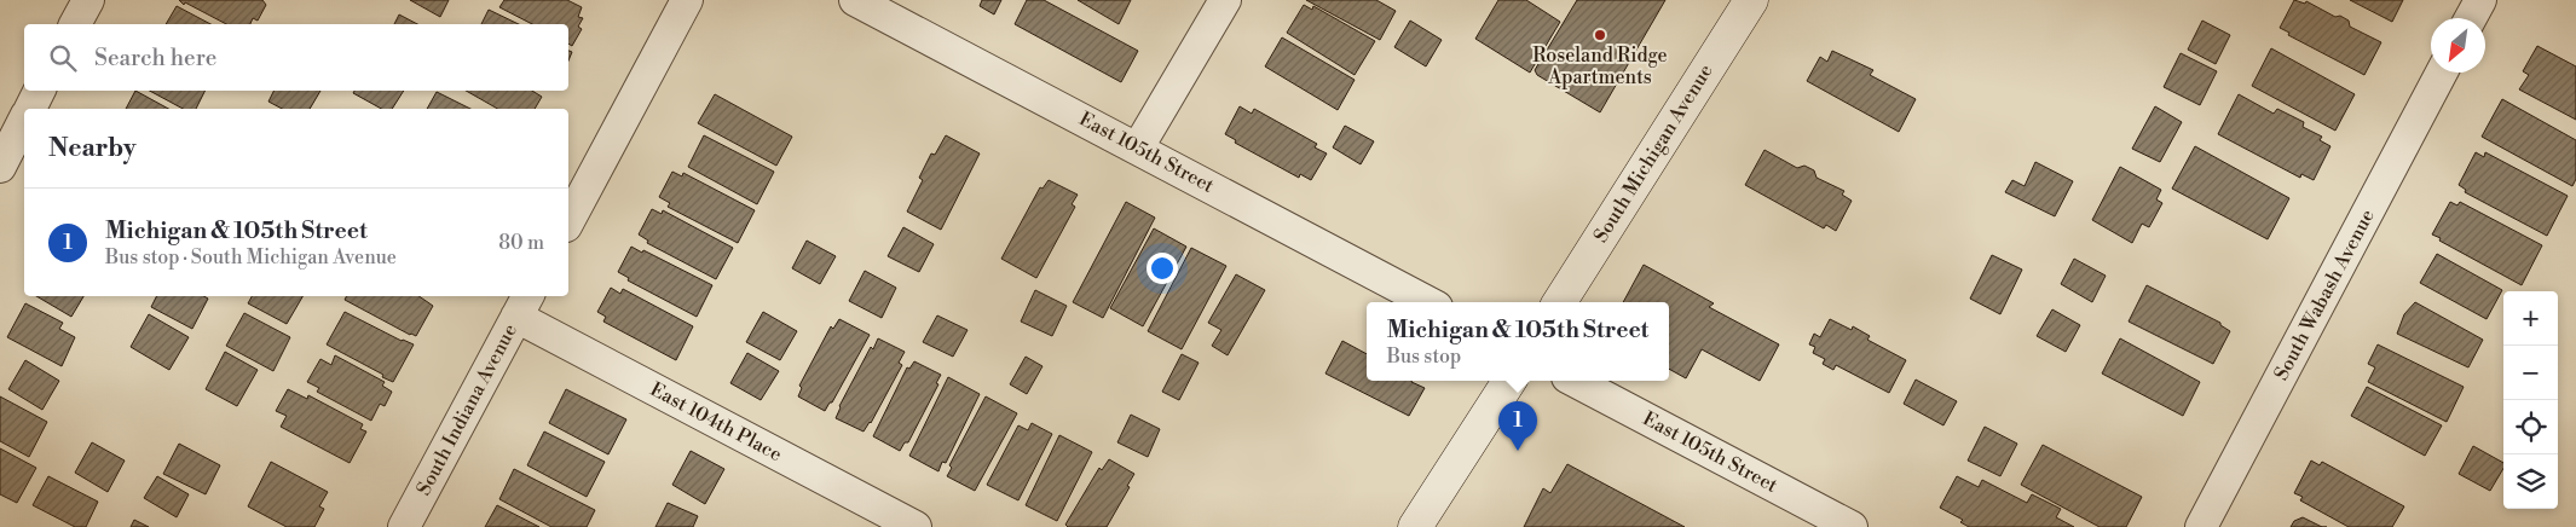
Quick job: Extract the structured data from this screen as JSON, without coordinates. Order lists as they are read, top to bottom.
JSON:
{
  "streets": {
    "main road": ["South Michigan Avenue"],
    "street": [
      "East 105th Street",
      "South Wabash Avenue",
      "South Indiana Avenue",
      "East 104th Place"
    ]
  },
  "crossings": [
    ["South Indiana Avenue", "East 104th Place"]
  ],
  "places": ["Roseland Ridge Apartments"],
  "north": "bottom left",
  "page": {
    "search": "Search here",
    "heading": "Nearby",
    "list": [
      {
        "mark": "1",
        "name": "Michigan & 105th Street",
        "note": "Bus stop · South Michigan Avenue",
        "value": "80 m"
      }
    ],
    "map_buttons": ["+", "−"],
    "popup": ["Michigan & 105th Street", "Bus stop"],
    "pins": "1"
  }
}
